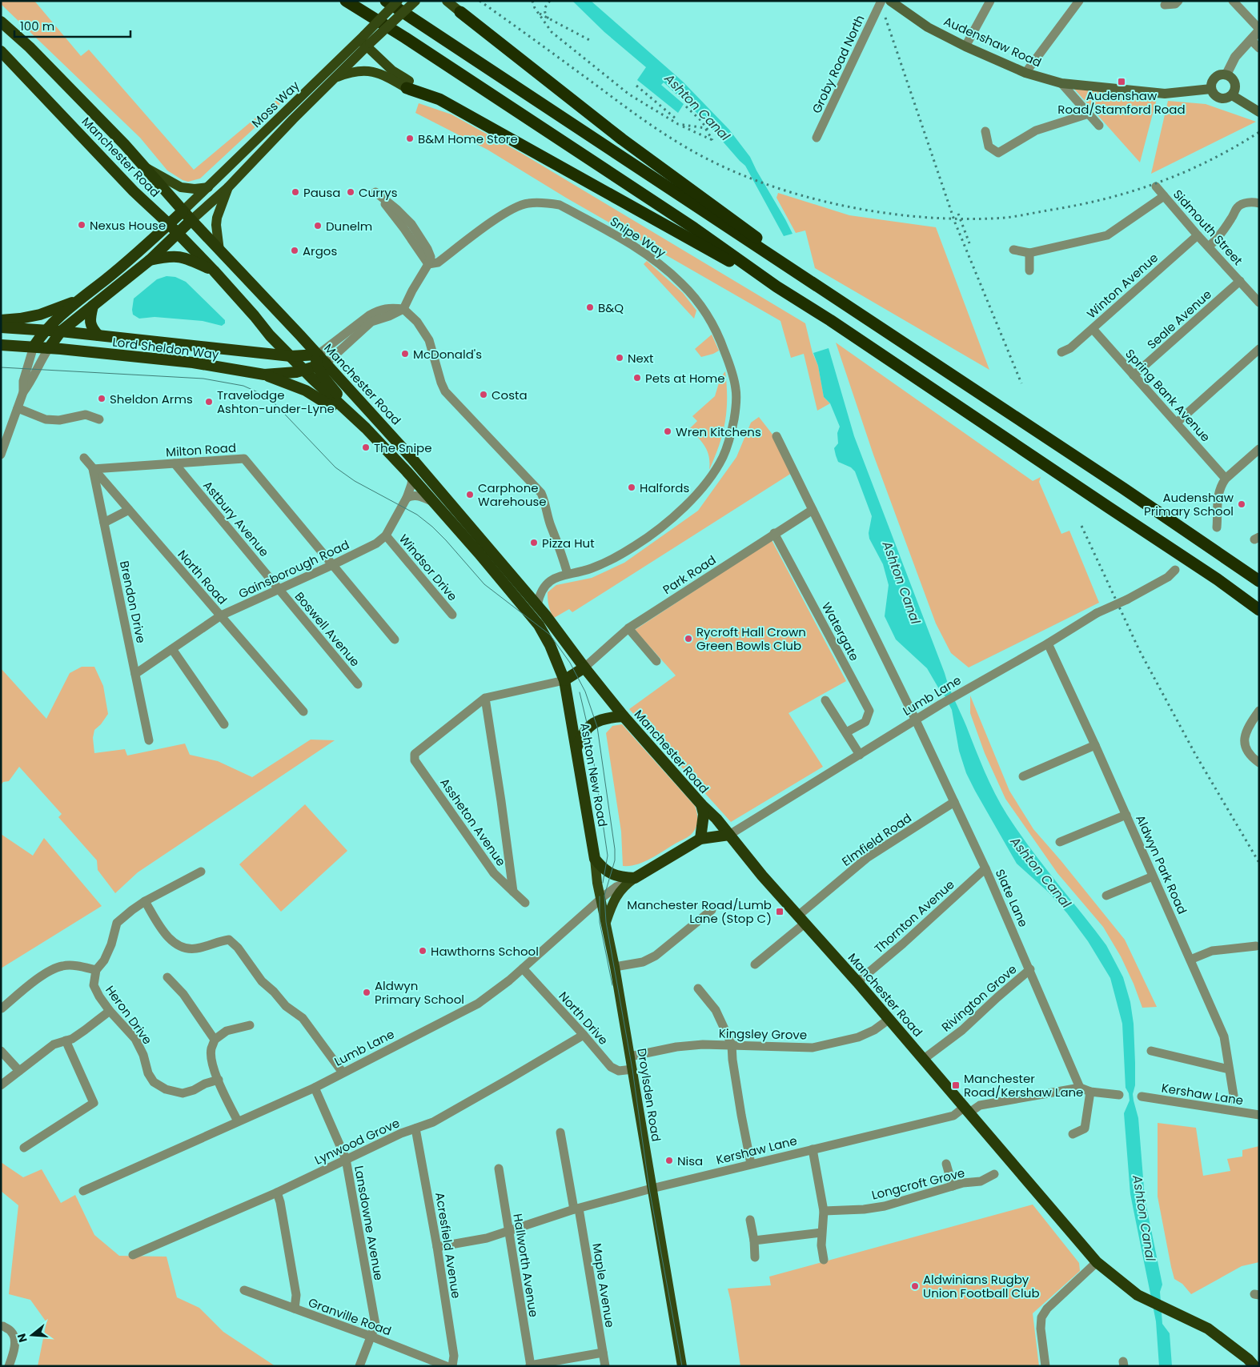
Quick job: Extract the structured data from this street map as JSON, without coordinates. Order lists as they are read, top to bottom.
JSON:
{
  "streets": {
    "highway": [
      "Moss Way",
      "Manchester Road",
      "Lord Sheldon Way",
      "Lumb Lane",
      "Ashton New Road"
    ],
    "main road": ["Audenshaw Road", "Droylsden Road"],
    "street": [
      "Groby Road North",
      "Sidmouth Street",
      "Snipe Way",
      "Winton Avenue",
      "Seale Avenue",
      "Spring Bank Avenue",
      "Milton Road",
      "Astbury Avenue",
      "Windsor Drive",
      "Gainsborough Road",
      "Park Road",
      "North Road",
      "Brendon Drive",
      "Boswell Avenue",
      "Watergate",
      "Assheton Avenue",
      "Elmfield Road",
      "Aldwyn Park Road",
      "Slate Lane",
      "Thornton Avenue",
      "Rivington Grove",
      "Heron Drive",
      "North Drive",
      "Kingsley Grove",
      "Kershaw Lane",
      "Lynwood Grove",
      "Longcroft Grove",
      "Lansdowne Avenue",
      "Acresfield Avenue",
      "Hallworth Avenue",
      "Maple Avenue",
      "Granville Road"
    ]
  },
  "crossings": [
    ["Moss Way", "Manchester Road"],
    ["Manchester Road", "Snipe Way"],
    ["Manchester Road", "Lord Sheldon Way"],
    ["Manchester Road", "Gainsborough Road"],
    ["Manchester Road", "Park Road"],
    ["Manchester Road", "Lumb Lane"],
    ["Manchester Road", "Ashton New Road"],
    ["Manchester Road", "Elmfield Road"],
    ["Manchester Road", "Thornton Avenue"],
    ["Manchester Road", "Rivington Grove"],
    ["Manchester Road", "Kingsley Grove"],
    ["Manchester Road", "Kershaw Lane"],
    ["Sidmouth Street", "Winton Avenue"],
    ["Sidmouth Street", "Seale Avenue"],
    ["Winton Avenue", "Spring Bank Avenue"],
    ["Seale Avenue", "Spring Bank Avenue"],
    ["Milton Road", "Astbury Avenue"],
    ["Milton Road", "Gainsborough Road"],
    ["Milton Road", "North Road"],
    ["Milton Road", "Brendon Drive"],
    ["Astbury Avenue", "Gainsborough Road"],
    ["Astbury Avenue", "Boswell Avenue"],
    ["Windsor Drive", "Gainsborough Road"],
    ["Gainsborough Road", "North Road"],
    ["Gainsborough Road", "Brendon Drive"],
    ["Gainsborough Road", "Boswell Avenue"],
    ["Park Road", "Watergate"],
    ["North Road", "Brendon Drive"],
    ["Lumb Lane", "Ashton New Road"],
    ["Lumb Lane", "Aldwyn Park Road"],
    ["Lumb Lane", "Slate Lane"],
    ["Lumb Lane", "North Drive"],
    ["Lumb Lane", "Droylsden Road"],
    ["Lumb Lane", "Lansdowne Avenue"],
    ["Ashton New Road", "Assheton Avenue"],
    ["Ashton New Road", "Droylsden Road"],
    ["Elmfield Road", "Slate Lane"],
    ["Slate Lane", "Thornton Avenue"],
    ["Slate Lane", "Rivington Grove"],
    ["Slate Lane", "Kershaw Lane"],
    ["North Drive", "Droylsden Road"],
    ["North Drive", "Lynwood Grove"],
    ["Kingsley Grove", "Droylsden Road"],
    ["Kershaw Lane", "Droylsden Road"],
    ["Kershaw Lane", "Acresfield Avenue"],
    ["Kershaw Lane", "Hallworth Avenue"],
    ["Kershaw Lane", "Maple Avenue"],
    ["Lynwood Grove", "Lansdowne Avenue"],
    ["Lynwood Grove", "Acresfield Avenue"],
    ["Lansdowne Avenue", "Granville Road"]
  ],
  "water": ["Ashton Canal"],
  "places": {
    "transit": ["Audenshaw Road/Stamford Road", "Manchester Road/Lumb Lane (Stop C)", "Manchester Road/Kershaw Lane"],
    "other": [
      "B&M Home Store",
      "Pausa",
      "Currys",
      "Nexus House",
      "Dunelm",
      "Argos",
      "B&Q",
      "McDonald's",
      "Next",
      "Pets at Home",
      "Costa",
      "Sheldon Arms",
      "Travelodge Ashton-under-Lyne",
      "Wren Kitchens",
      "The Snipe",
      "Halfords",
      "Carphone Warehouse",
      "Audenshaw Primary School",
      "Pizza Hut",
      "Rycroft Hall Crown Green Bowls Club",
      "Hawthorns School",
      "Aldwyn Primary School",
      "Nisa",
      "Aldwinians Rugby Union Football Club"
    ]
  },
  "scale_bar": "100 m",
  "north": "left"
}
